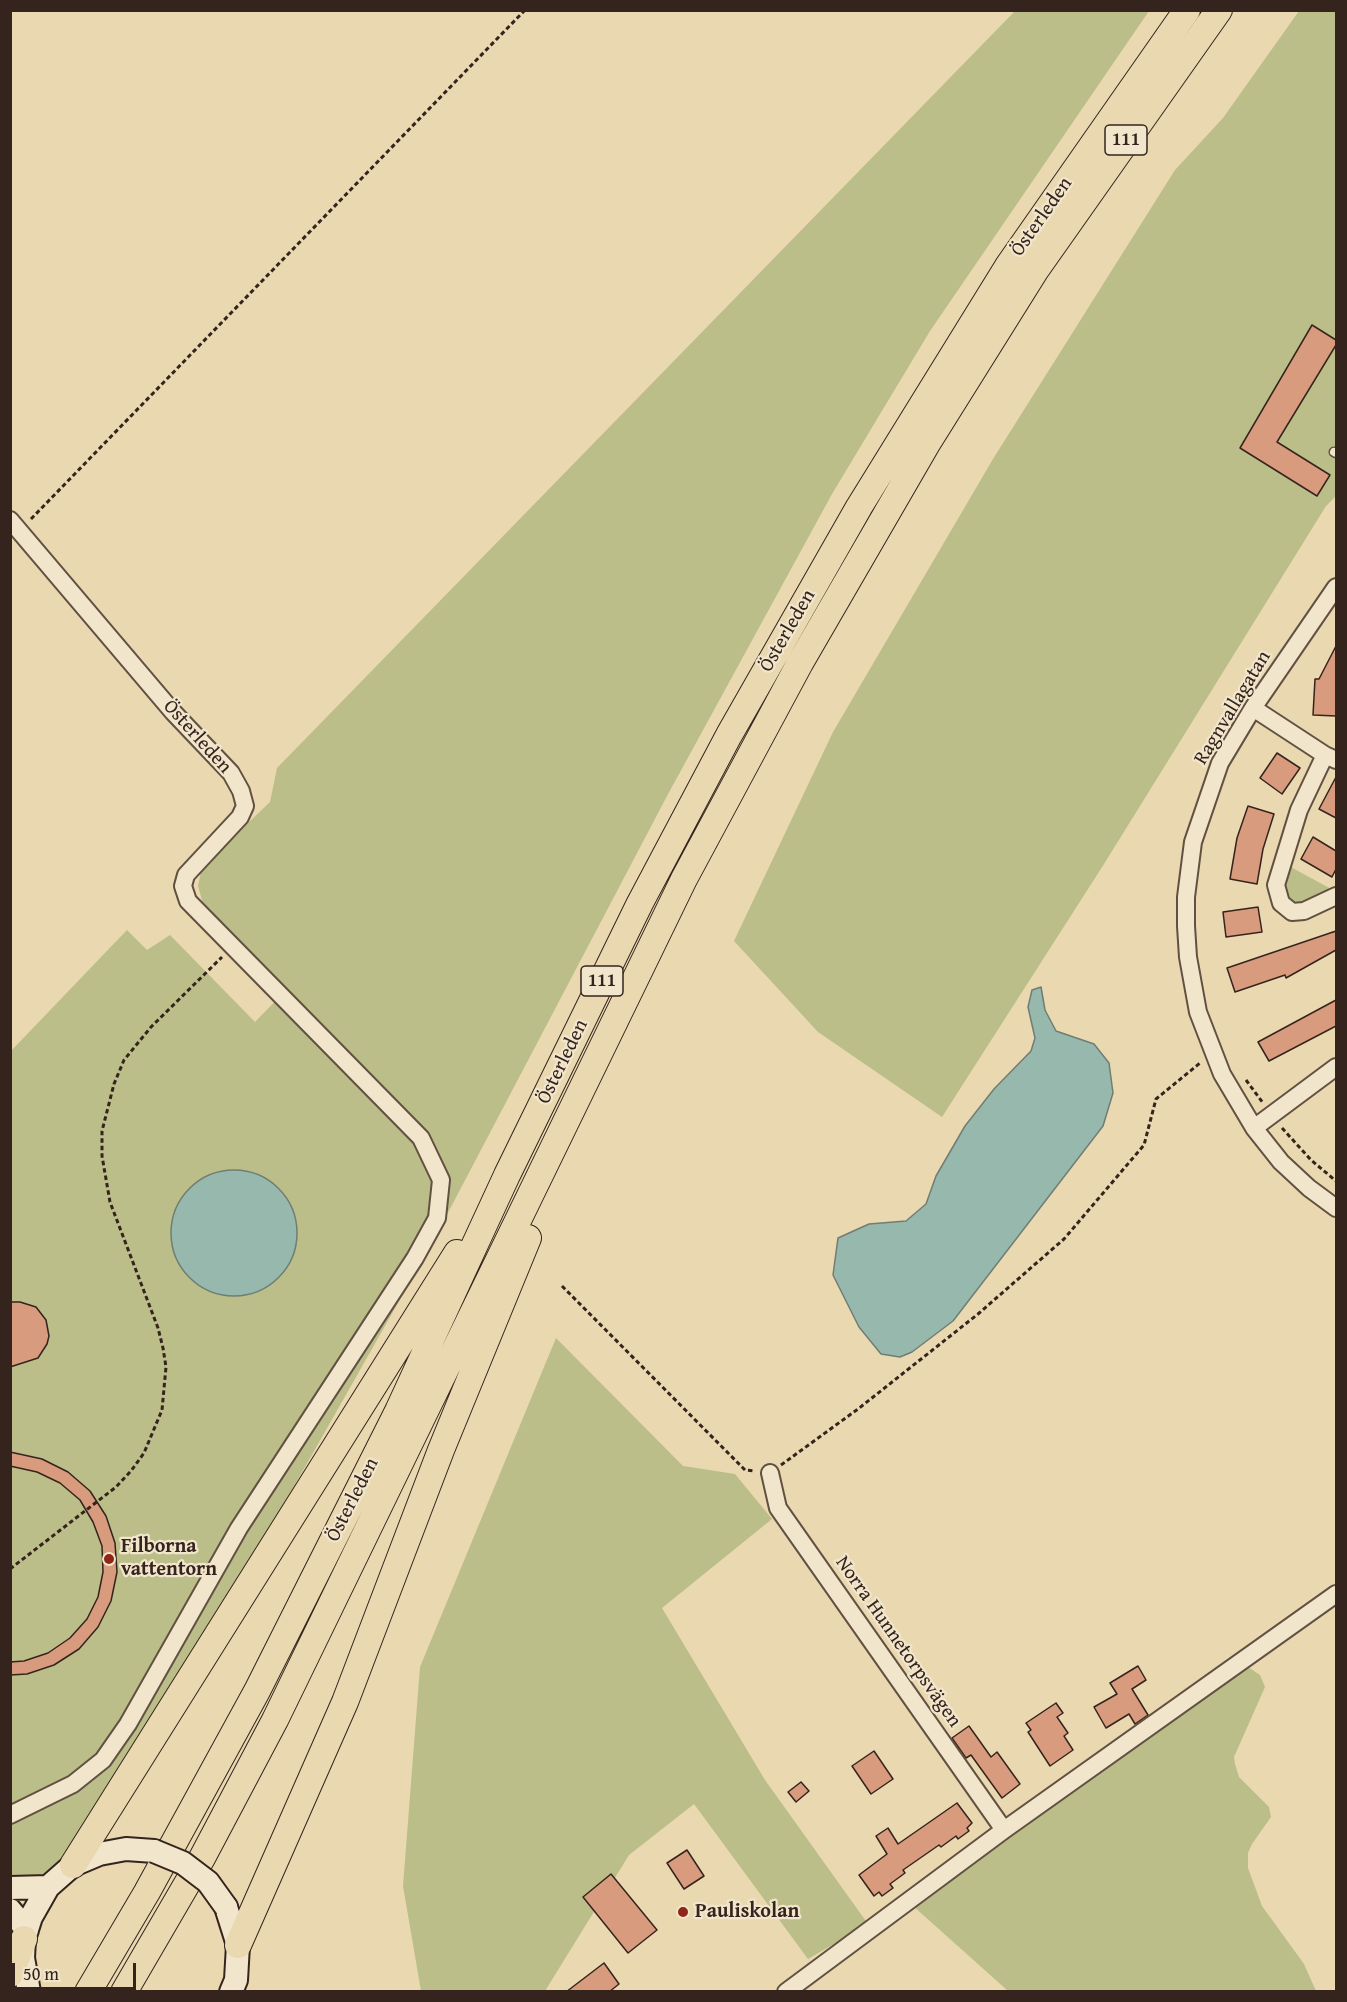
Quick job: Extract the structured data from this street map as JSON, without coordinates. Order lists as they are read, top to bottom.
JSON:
{
  "streets": {
    "main road": ["111", "Österleden"],
    "street": ["Ragnvallagatan", "Norra Hunnetorpsvägen"]
  },
  "places": ["Filborna vattentorn", "Pauliskolan"],
  "scale_bar": "50 m"
}
